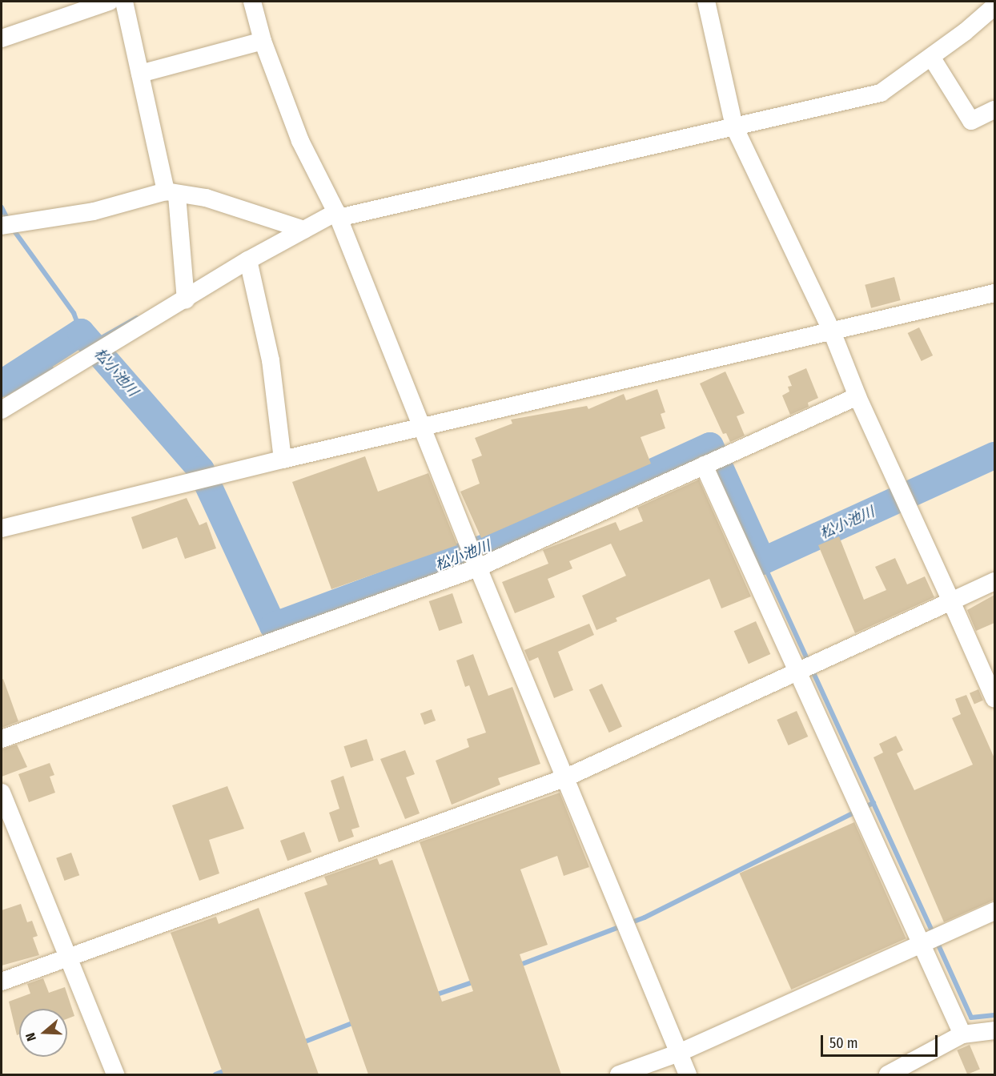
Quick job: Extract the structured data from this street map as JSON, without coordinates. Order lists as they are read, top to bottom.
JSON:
{
  "water": ["松小池川"],
  "scale_bar": "50 m",
  "north": "left"
}
